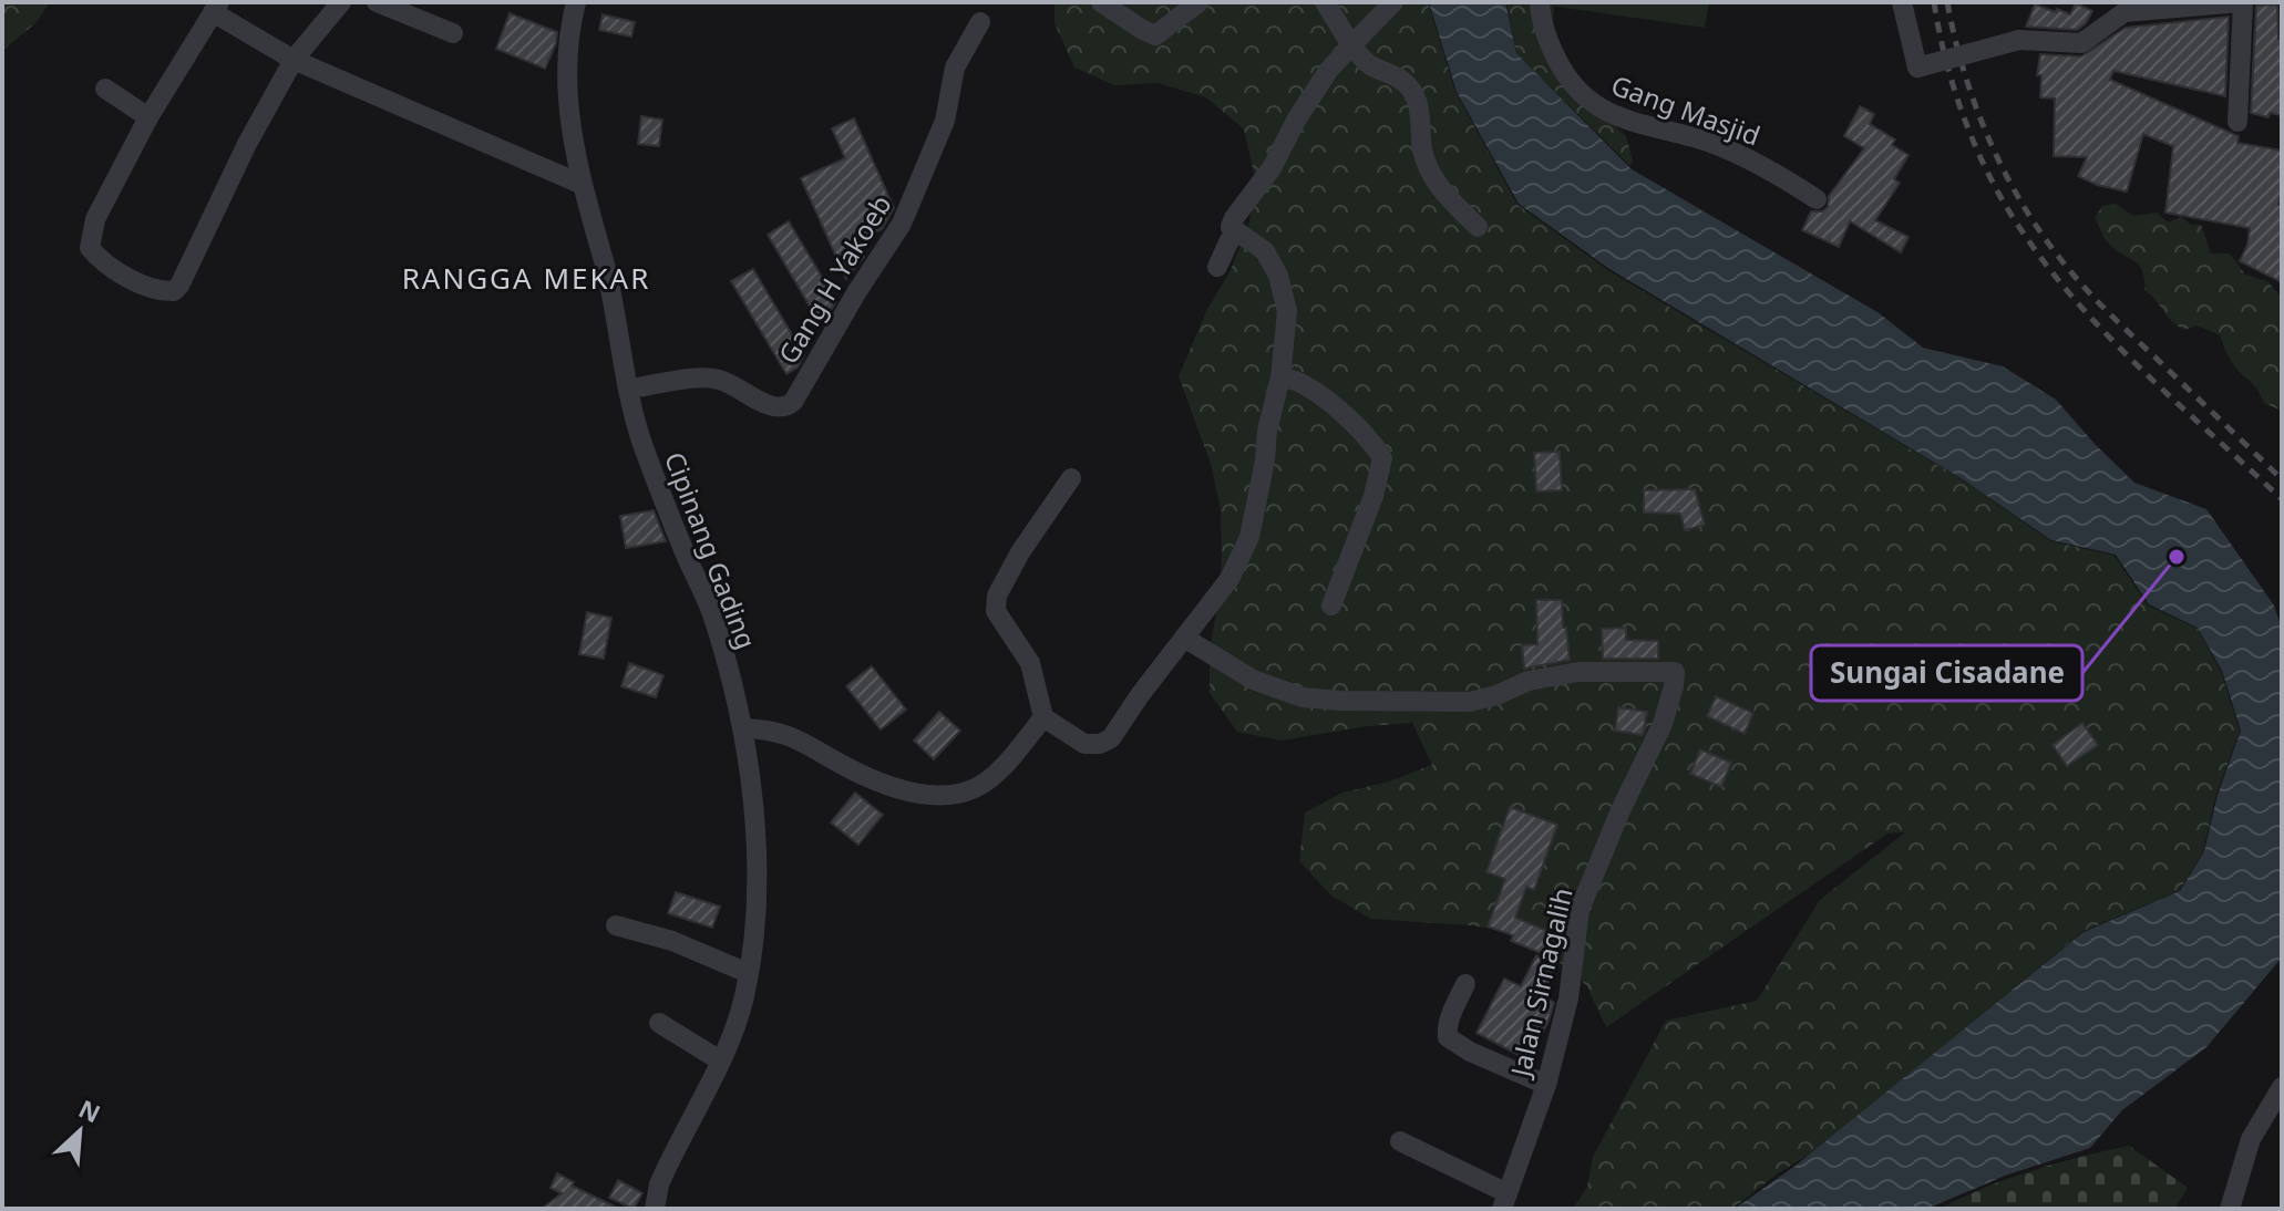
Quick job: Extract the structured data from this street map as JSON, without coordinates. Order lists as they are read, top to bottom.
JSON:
{
  "streets": {
    "street": [
      "Gang Masjid",
      "Gang H Yakoeb",
      "Cipinang Gading",
      "Jalan Sirnagalih"
    ]
  },
  "crossings": [
    ["Gang H Yakoeb", "Cipinang Gading"]
  ],
  "districts": ["RANGGA MEKAR"],
  "places": ["Sungai Cisadane"],
  "north": "top right"
}
